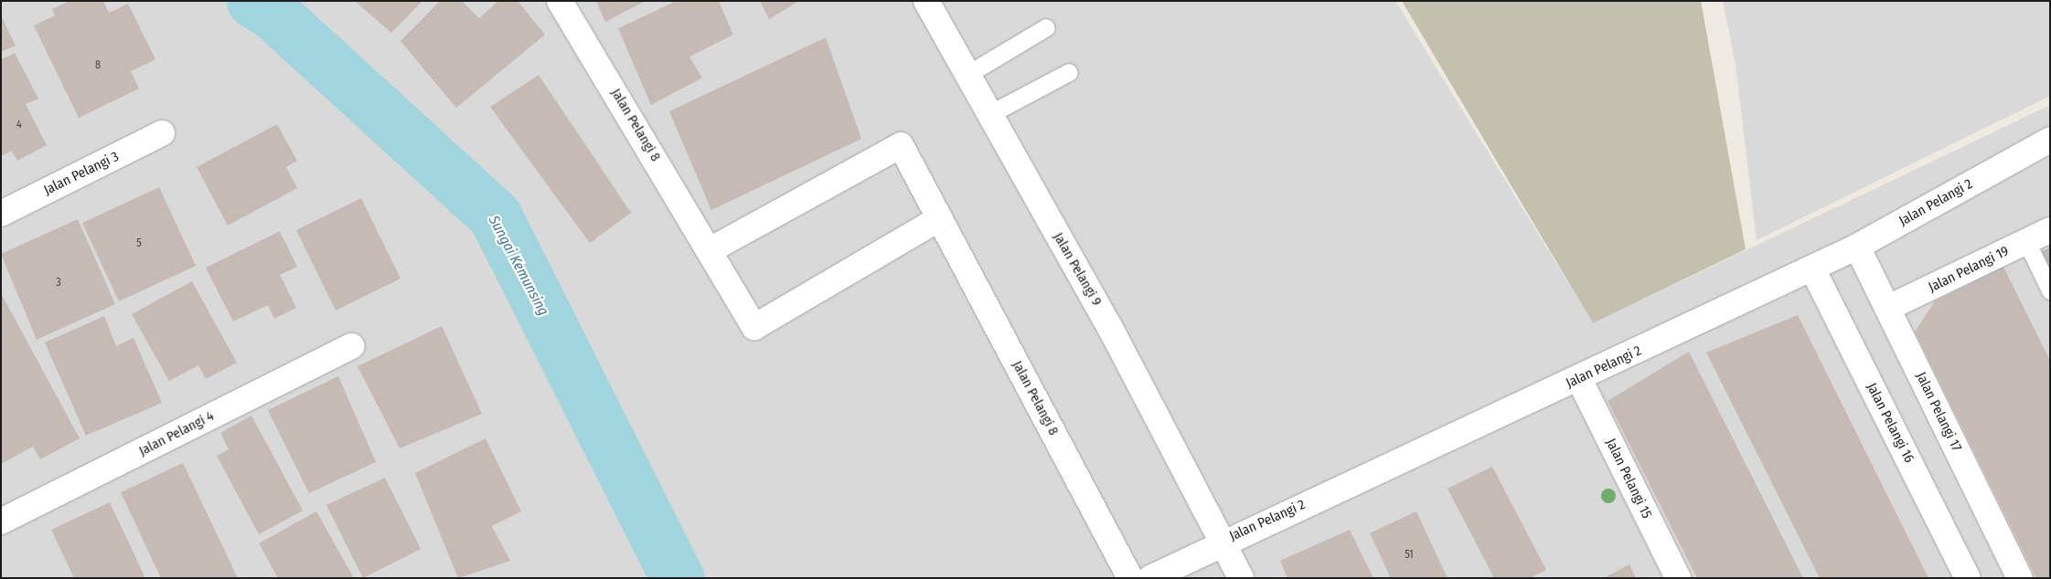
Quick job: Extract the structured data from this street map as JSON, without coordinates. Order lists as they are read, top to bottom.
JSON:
{
  "streets": {
    "street": [
      "Jalan Pelangi 8",
      "Jalan Pelangi 3",
      "Jalan Pelangi 2",
      "Jalan Pelangi 9",
      "Jalan Pelangi 19",
      "Jalan Pelangi 17",
      "Jalan Pelangi 16",
      "Jalan Pelangi 4",
      "Jalan Pelangi 15"
    ]
  },
  "crossings": [
    ["Jalan Pelangi 2", "Jalan Pelangi 9"],
    ["Jalan Pelangi 2", "Jalan Pelangi 17"],
    ["Jalan Pelangi 2", "Jalan Pelangi 16"],
    ["Jalan Pelangi 2", "Jalan Pelangi 15"],
    ["Jalan Pelangi 19", "Jalan Pelangi 17"]
  ],
  "water": ["Sungai Kemunsing"],
  "house_numbers": [
    "8",
    "4",
    "5",
    "3",
    "51"
  ]
}
